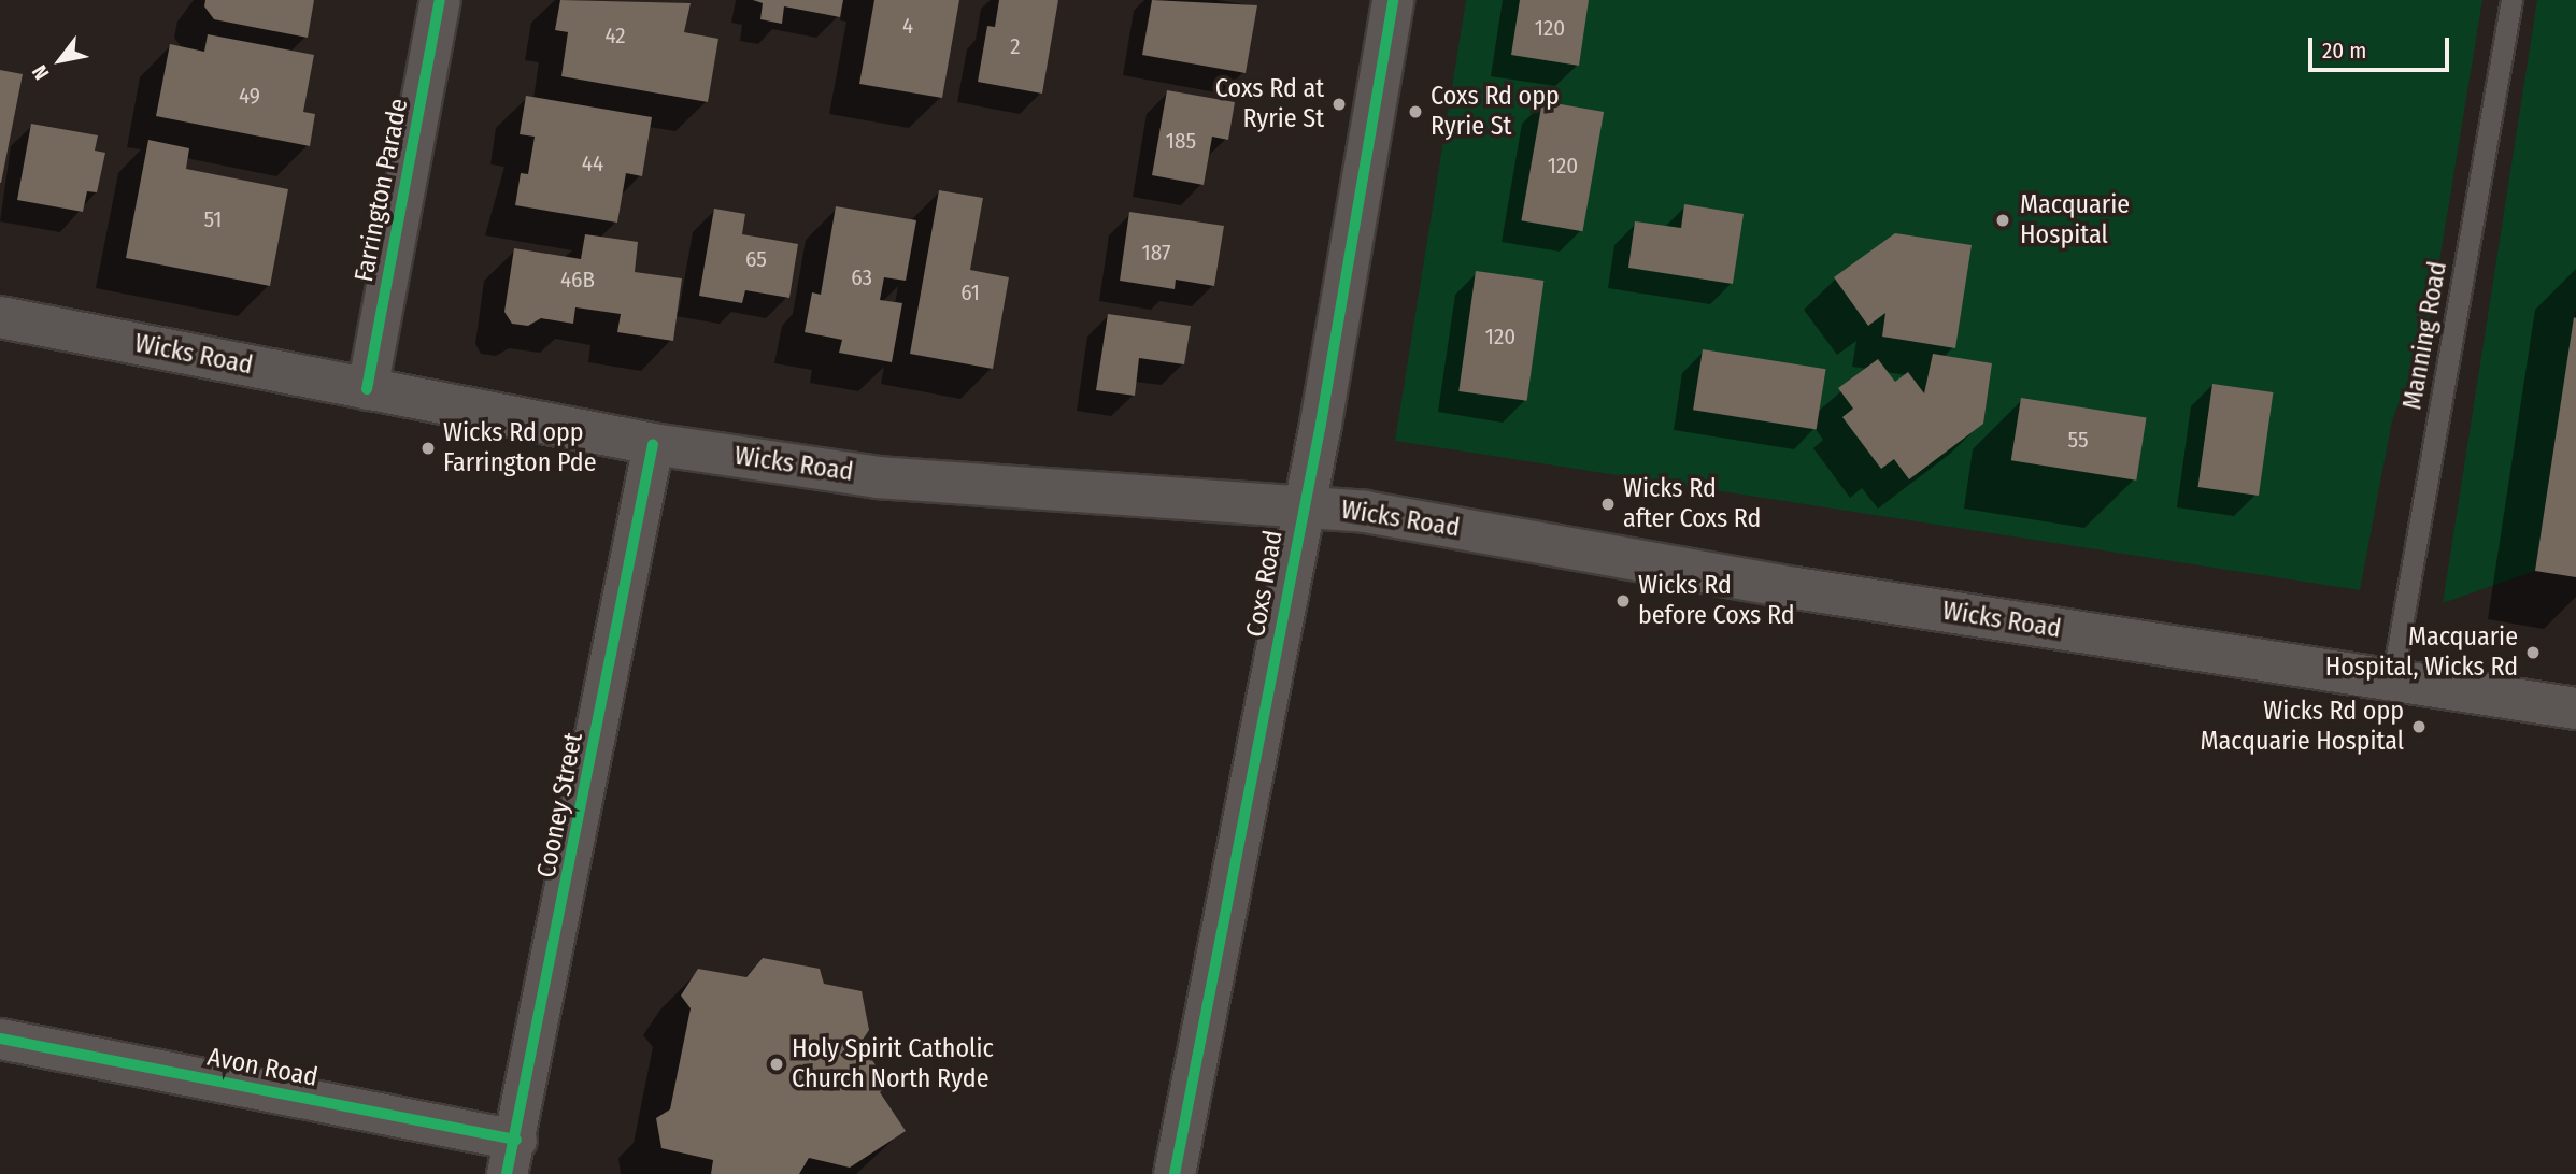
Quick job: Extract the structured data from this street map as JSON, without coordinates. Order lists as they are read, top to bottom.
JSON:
{
  "streets": {
    "main road": ["Wicks Road", "Coxs Road"],
    "street": ["Farrington Parade", "Cooney Street", "Avon Road"],
    "lane": ["Manning Road"]
  },
  "crossings": [
    ["Farrington Parade", "Wicks Road"],
    ["Manning Road", "Wicks Road"],
    ["Wicks Road", "Coxs Road"],
    ["Wicks Road", "Cooney Street"],
    ["Cooney Street", "Avon Road"]
  ],
  "places": [
    "Coxs Rd at Ryrie St",
    "Coxs Rd opp Ryrie St",
    "Macquarie Hospital",
    "Wicks Rd opp Farrington Pde",
    "Wicks Rd after Coxs Rd",
    "Wicks Rd before Coxs Rd",
    "Macquarie Hospital, Wicks Rd",
    "Wicks Rd opp Macquarie Hospital",
    "Holy Spirit Catholic Church North Ryde"
  ],
  "house_numbers": [
    "4",
    "120",
    "42",
    "2",
    "49",
    "185",
    "44",
    "120",
    "51",
    "187",
    "65",
    "63",
    "46B",
    "61",
    "120",
    "55"
  ],
  "scale_bar": "20 m",
  "north": "bottom left"
}
